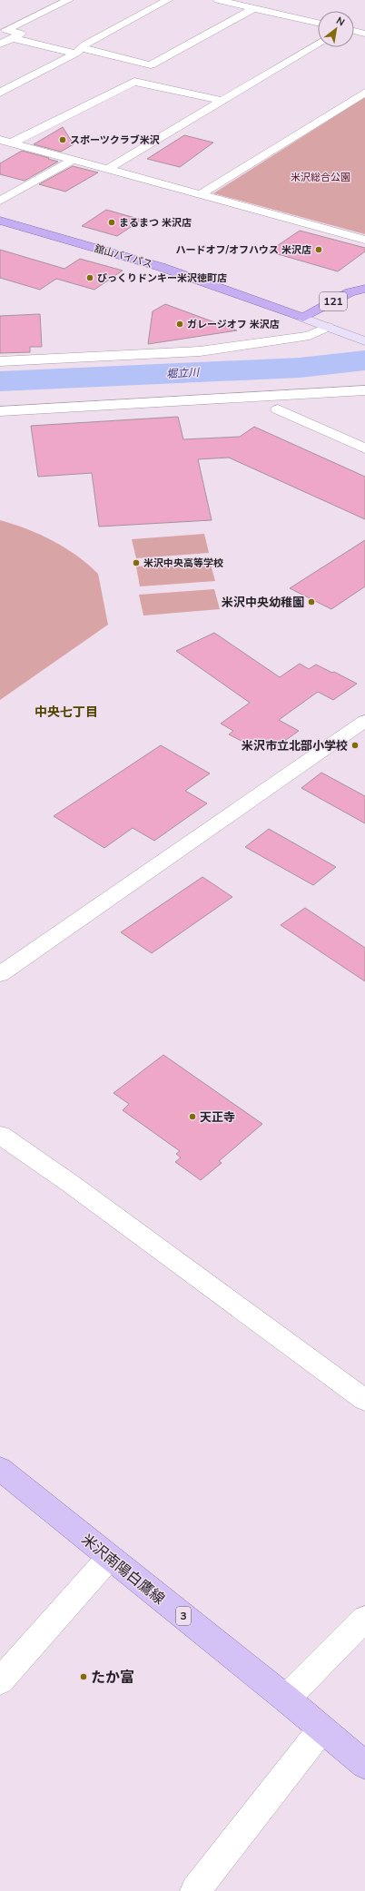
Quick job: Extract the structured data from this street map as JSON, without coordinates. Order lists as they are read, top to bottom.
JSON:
{
  "streets": {
    "highway": ["舘山バイパス", "121"],
    "main road": ["米沢南陽白鷹線", "3"]
  },
  "crossings": [
    ["舘山バイパス", "121"]
  ],
  "districts": ["中央七丁目"],
  "water": ["堀立川"],
  "parks": ["米沢総合公園"],
  "places": [
    "スポーツクラブ米沢",
    "まるまつ 米沢店",
    "ハードオフ/オフハウス 米沢店",
    "びっくりドンキー米沢徳町店",
    "ガレージオフ 米沢店",
    "米沢中央高等学校",
    "米沢中央幼稚園",
    "米沢市立北部小学校",
    "天正寺",
    "たか富"
  ],
  "north": "top right"
}
